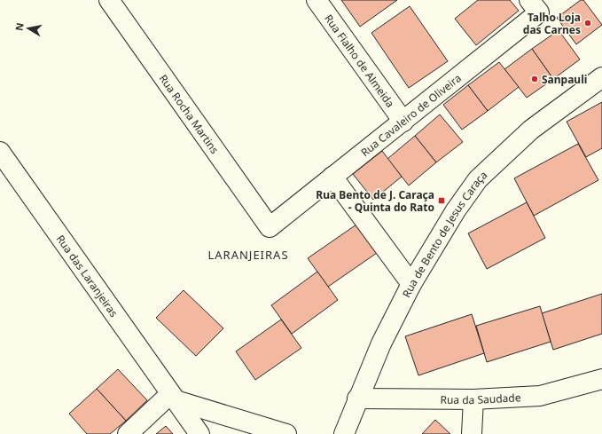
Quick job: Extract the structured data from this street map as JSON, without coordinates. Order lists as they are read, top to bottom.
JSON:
{
  "streets": {
    "street": [
      "Rua Fialho de Almeida",
      "Rua Rocha Martins",
      "Rua Cavaleiro de Oliveira",
      "Rua de Bento de Jesus Caraça",
      "Rua das Laranjeiras",
      "Rua da Saudade"
    ]
  },
  "crossings": [
    ["Rua Fialho de Almeida", "Rua Cavaleiro de Oliveira"],
    ["Rua Rocha Martins", "Rua Cavaleiro de Oliveira"],
    ["Rua de Bento de Jesus Caraça", "Rua da Saudade"]
  ],
  "districts": ["LARANJEIRAS"],
  "places": {
    "other": ["Talho Loja das Carnes", "Sanpauli"],
    "transit": ["Rua Bento de J. Caraça - Quinta do Rato"]
  },
  "north": "left"
}
